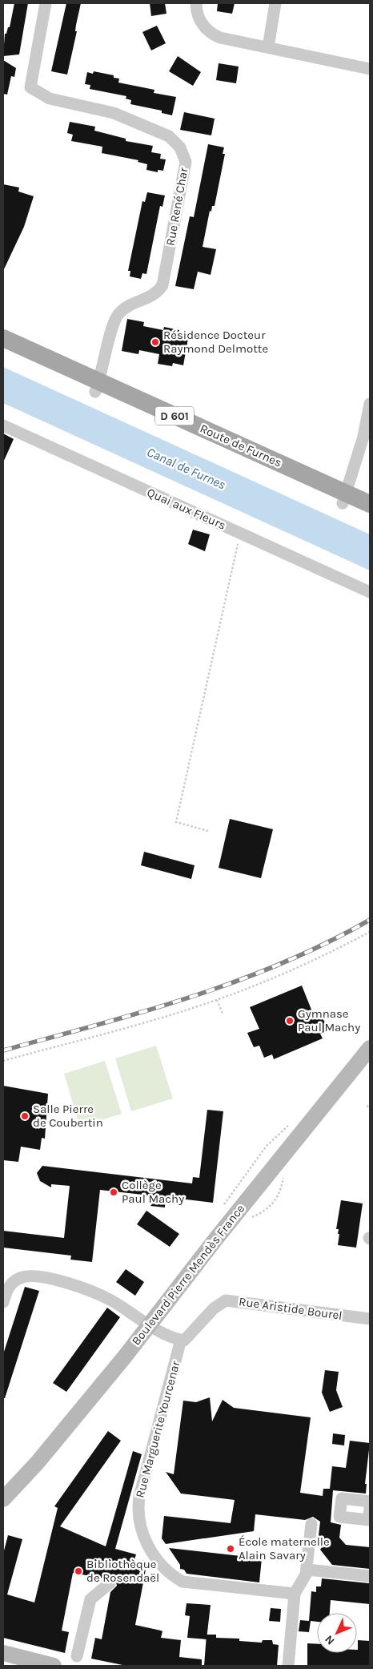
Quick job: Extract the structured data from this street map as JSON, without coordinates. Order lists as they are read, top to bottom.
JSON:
{
  "streets": {
    "main road": ["D 601", "Route de Furnes", "Boulevard Pierre Mendès France"],
    "street": [
      "Rue René Char",
      "Quai aux Fleurs",
      "Rue Aristide Bourel",
      "Rue Marguerite Yourcenar"
    ]
  },
  "crossings": [
    ["Rue René Char", "Route de Furnes"],
    ["Rue Aristide Bourel", "Rue Marguerite Yourcenar"]
  ],
  "water": ["Canal de Furnes"],
  "places": [
    "Résidence Docteur Raymond Delmotte",
    "Gymnase Paul Machy",
    "Salle Pierre de Coubertin",
    "Collège Paul Machy",
    "École maternelle Alain Savary",
    "Bibliothèque de Rosendaël"
  ],
  "north": "bottom left"
}
